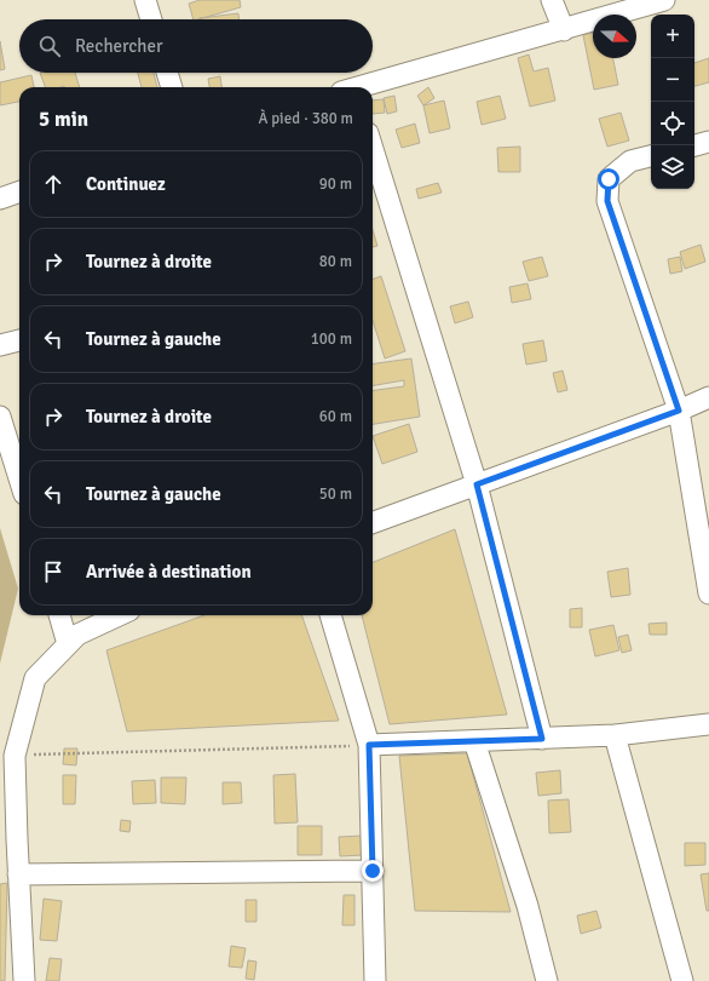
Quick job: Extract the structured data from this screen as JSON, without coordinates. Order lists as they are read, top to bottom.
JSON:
{
  "north": "right",
  "page": {
    "map_buttons": ["+", "−"],
    "search": "Rechercher",
    "heading": ["5 min", "À pied · 380 m"],
    "list": [
      ["Continuez", "90 m"],
      ["Tournez à droite", "80 m"],
      ["Tournez à gauche", "100 m"],
      ["Tournez à droite", "60 m"],
      ["Tournez à gauche", "50 m"],
      "Arrivée à destination"
    ]
  }
}
